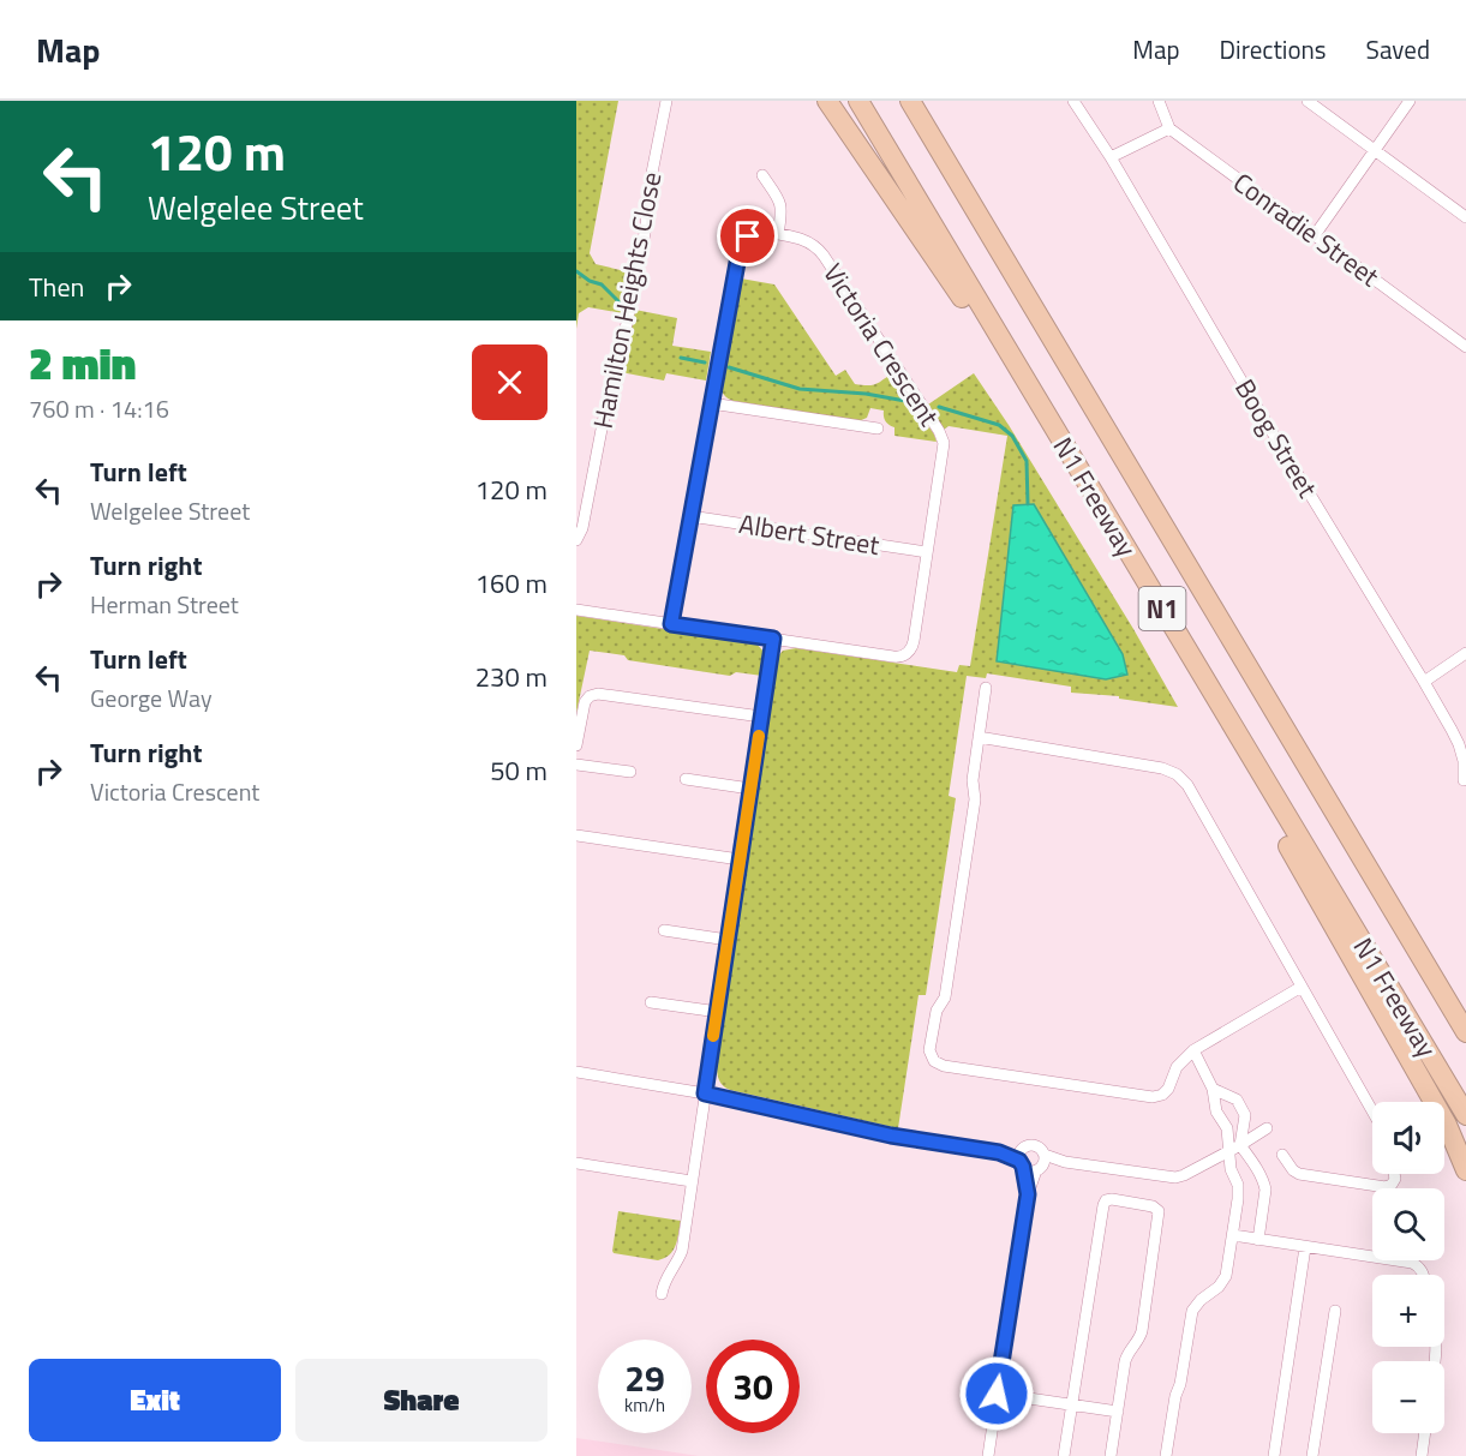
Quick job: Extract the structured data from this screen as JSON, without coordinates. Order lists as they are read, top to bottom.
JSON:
{
  "streets": {
    "highway": ["N1 Freeway", "N1"],
    "street": [
      "Conradie Street",
      "Hamilton Heights Close",
      "Victoria Crescent",
      "Boog Street",
      "Albert Street"
    ]
  },
  "crossings": [
    ["Victoria Crescent", "Albert Street"]
  ],
  "page": {
    "header": "Map",
    "nav": ["Map", "Directions", "Saved"],
    "turn": ["120 m", "Welgelee Street"],
    "then": "Then",
    "heading": ["2 min", "760 m · 14:16"],
    "list": [
      {
        "name": "Turn left",
        "note": "Welgelee Street",
        "value": "120 m"
      },
      {
        "name": "Turn right",
        "note": "Herman Street",
        "value": "160 m"
      },
      {
        "name": "Turn left",
        "note": "George Way",
        "value": "230 m"
      },
      {
        "name": "Turn right",
        "note": "Victoria Crescent",
        "value": "50 m"
      }
    ],
    "map_buttons": ["+", "−"],
    "speed": "29 km/h",
    "limit": "30",
    "buttons": ["Exit", "Share"]
  }
}
